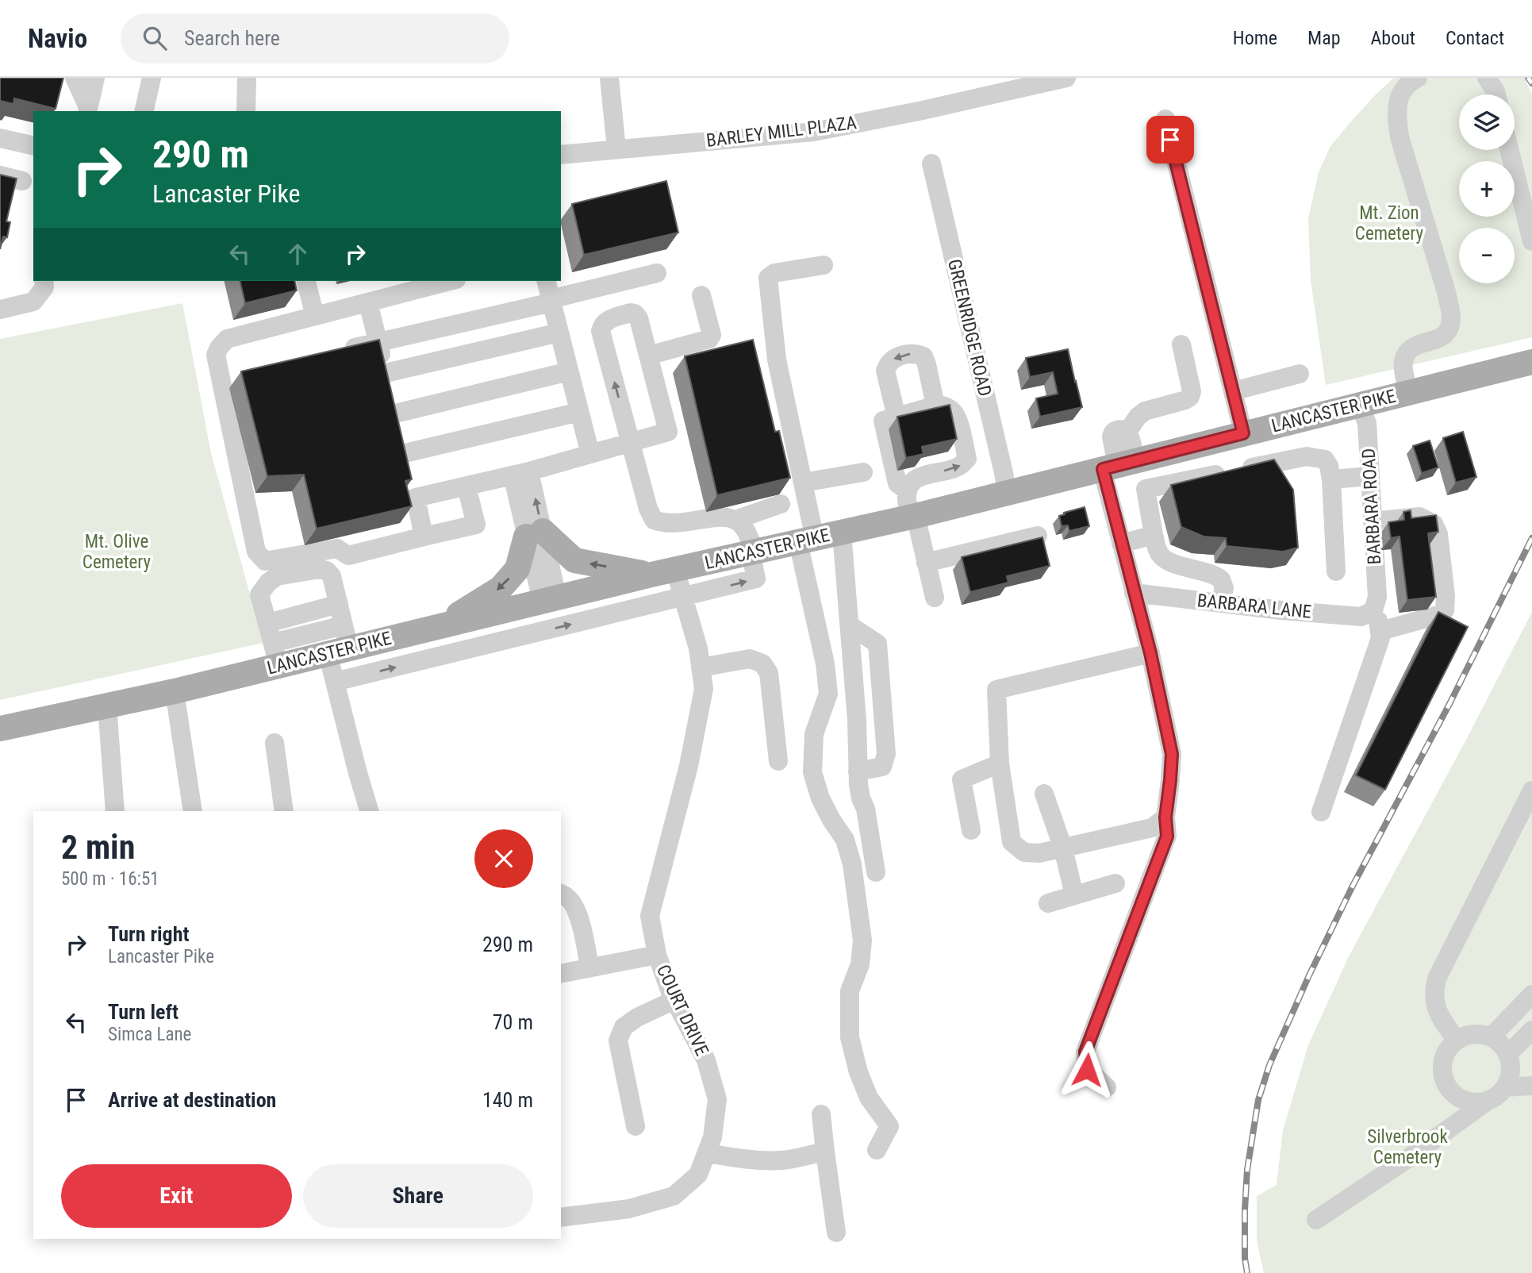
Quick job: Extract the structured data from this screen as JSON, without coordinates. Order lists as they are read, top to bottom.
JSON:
{
  "streets": {
    "main road": ["LANCASTER PIKE"],
    "street": [
      "BARLEY MILL PLAZA",
      "GREENRIDGE ROAD",
      "BARBARA ROAD",
      "BARBARA LANE",
      "COURT DRIVE"
    ]
  },
  "crossings": [
    ["GREENRIDGE ROAD", "LANCASTER PIKE"],
    ["LANCASTER PIKE", "BARBARA ROAD"],
    ["LANCASTER PIKE", "COURT DRIVE"],
    ["BARBARA ROAD", "BARBARA LANE"]
  ],
  "parks": ["Mt. Zion Cemetery", "Mt. Olive Cemetery", "Silverbrook Cemetery"],
  "page": {
    "header": "Navio",
    "search": "Search here",
    "nav": [
      "Home",
      "Map",
      "About",
      "Contact"
    ],
    "map_buttons": ["+", "−"],
    "turn": ["290 m", "Lancaster Pike"],
    "heading": ["2 min", "500 m · 16:51"],
    "list": [
      {
        "name": "Turn right",
        "note": "Lancaster Pike",
        "value": "290 m"
      },
      {
        "name": "Turn left",
        "note": "Simca Lane",
        "value": "70 m"
      },
      {
        "name": "Arrive at destination",
        "value": "140 m"
      }
    ],
    "buttons": ["Exit", "Share"]
  }
}
